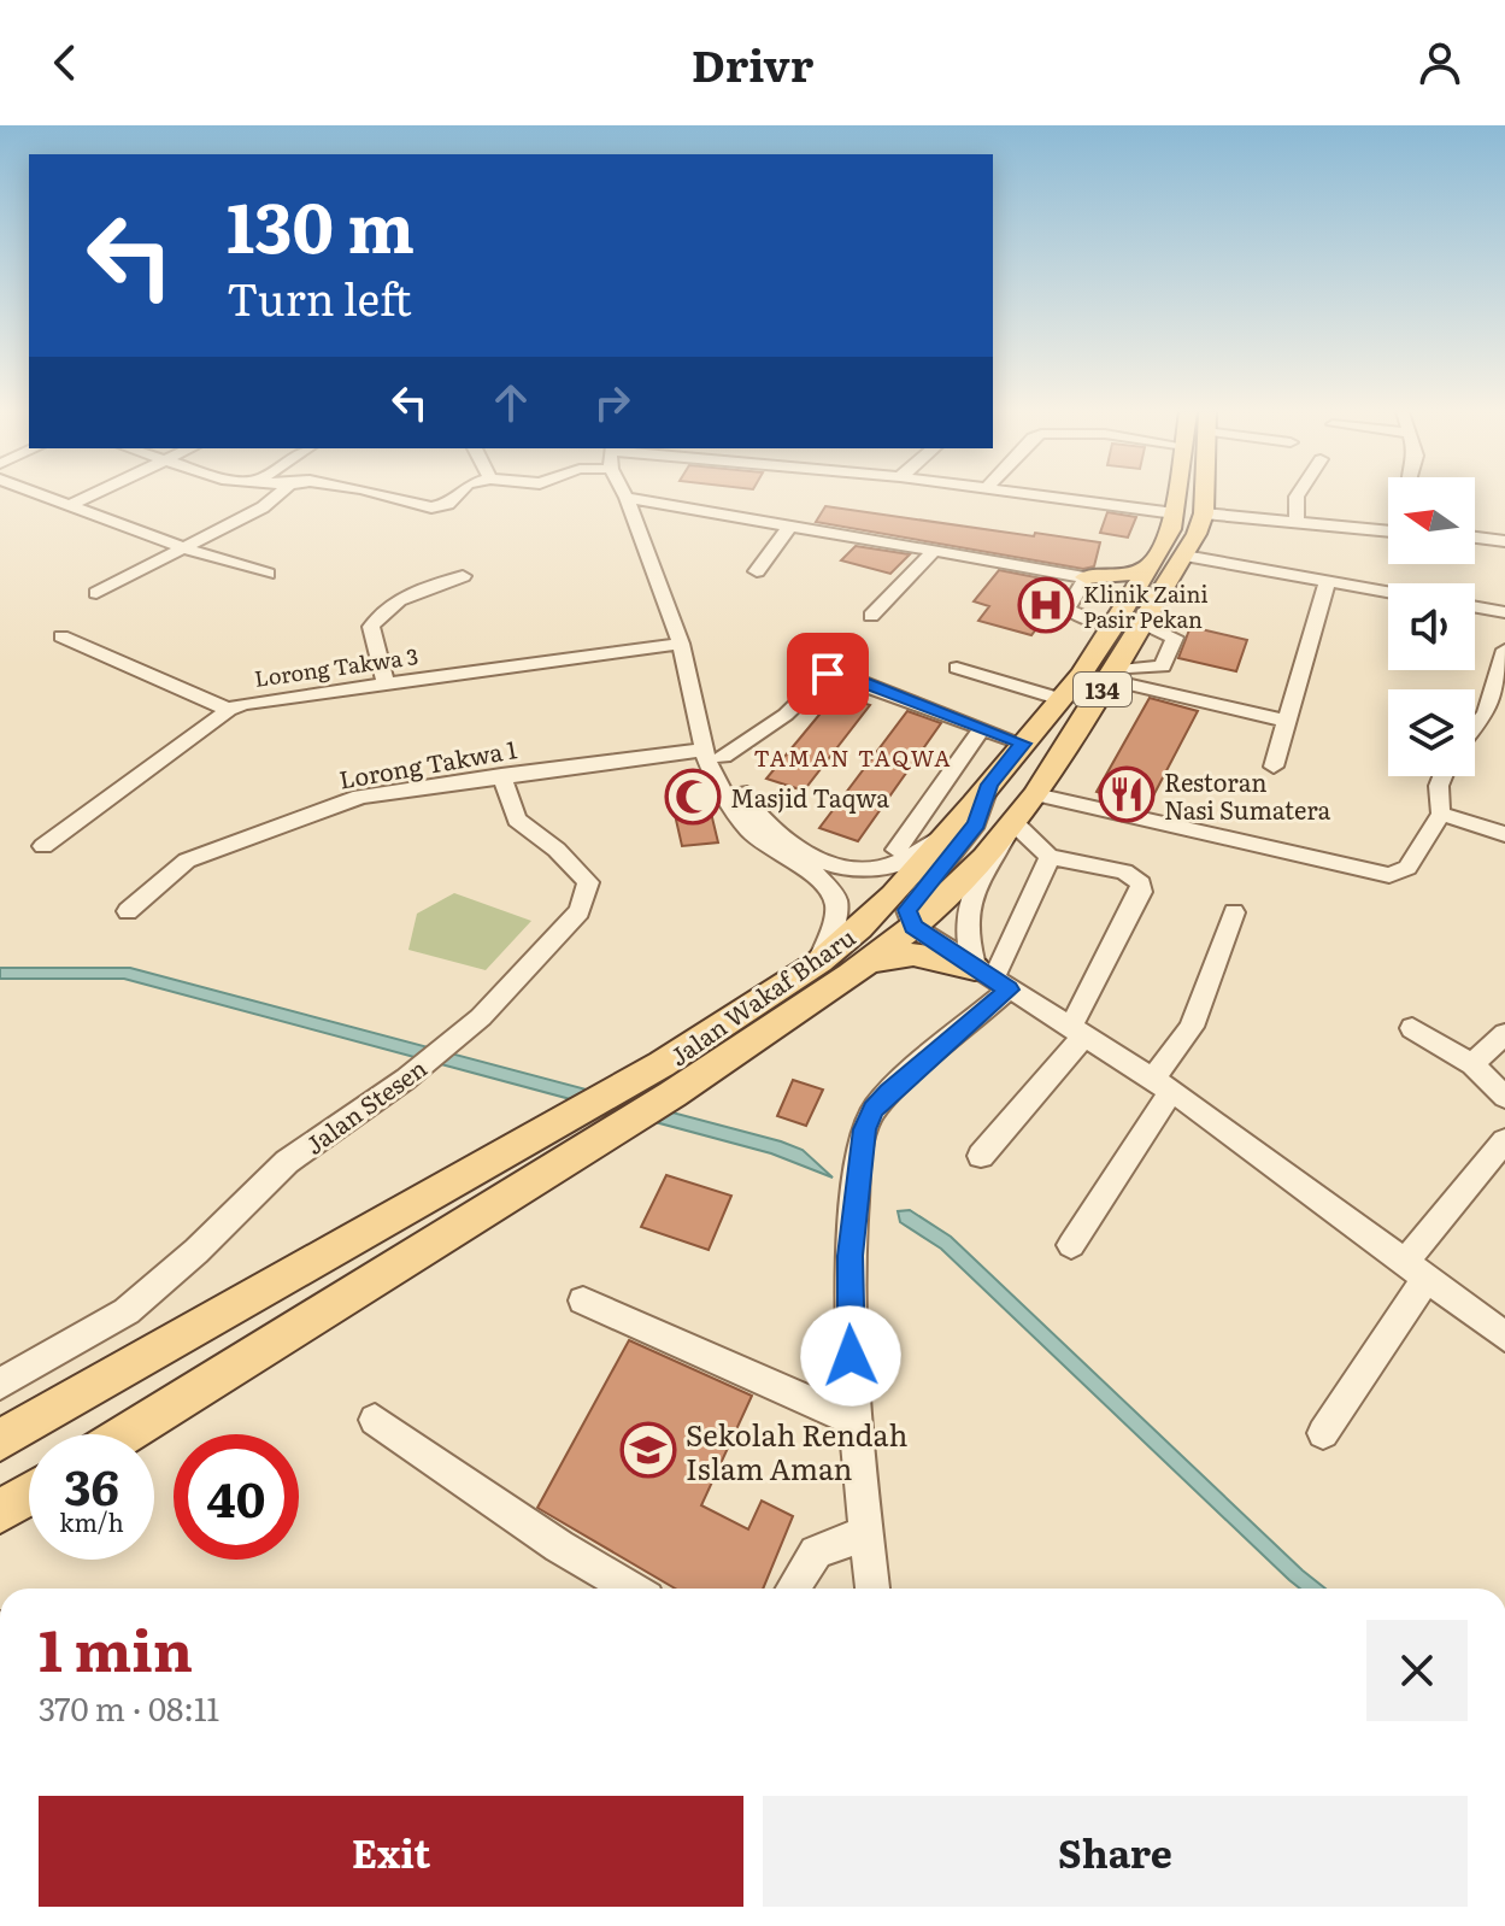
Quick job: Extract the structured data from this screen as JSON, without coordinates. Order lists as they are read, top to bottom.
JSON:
{
  "streets": {
    "main road": ["134", "Jalan Wakaf Bharu"],
    "street": ["Lorong Takwa 3", "Lorong Takwa 1", "Jalan Stesen"]
  },
  "crossings": [
    ["Lorong Takwa 1", "Jalan Stesen"]
  ],
  "districts": ["TAMAN TAQWA"],
  "places": {
    "hospital": ["Klinik Zaini Pasir Pekan"],
    "restaurant": ["Restoran Nasi Sumatera"],
    "mosque": ["Masjid Taqwa"],
    "school or university": ["Sekolah Rendah Islam Aman"]
  },
  "north": "left",
  "page": {
    "header": "Drivr",
    "turn": ["130 m", "Turn left"],
    "speed": "36 km/h",
    "limit": "40",
    "heading": ["1 min", "370 m · 08:11"],
    "buttons": ["Exit", "Share"]
  }
}
